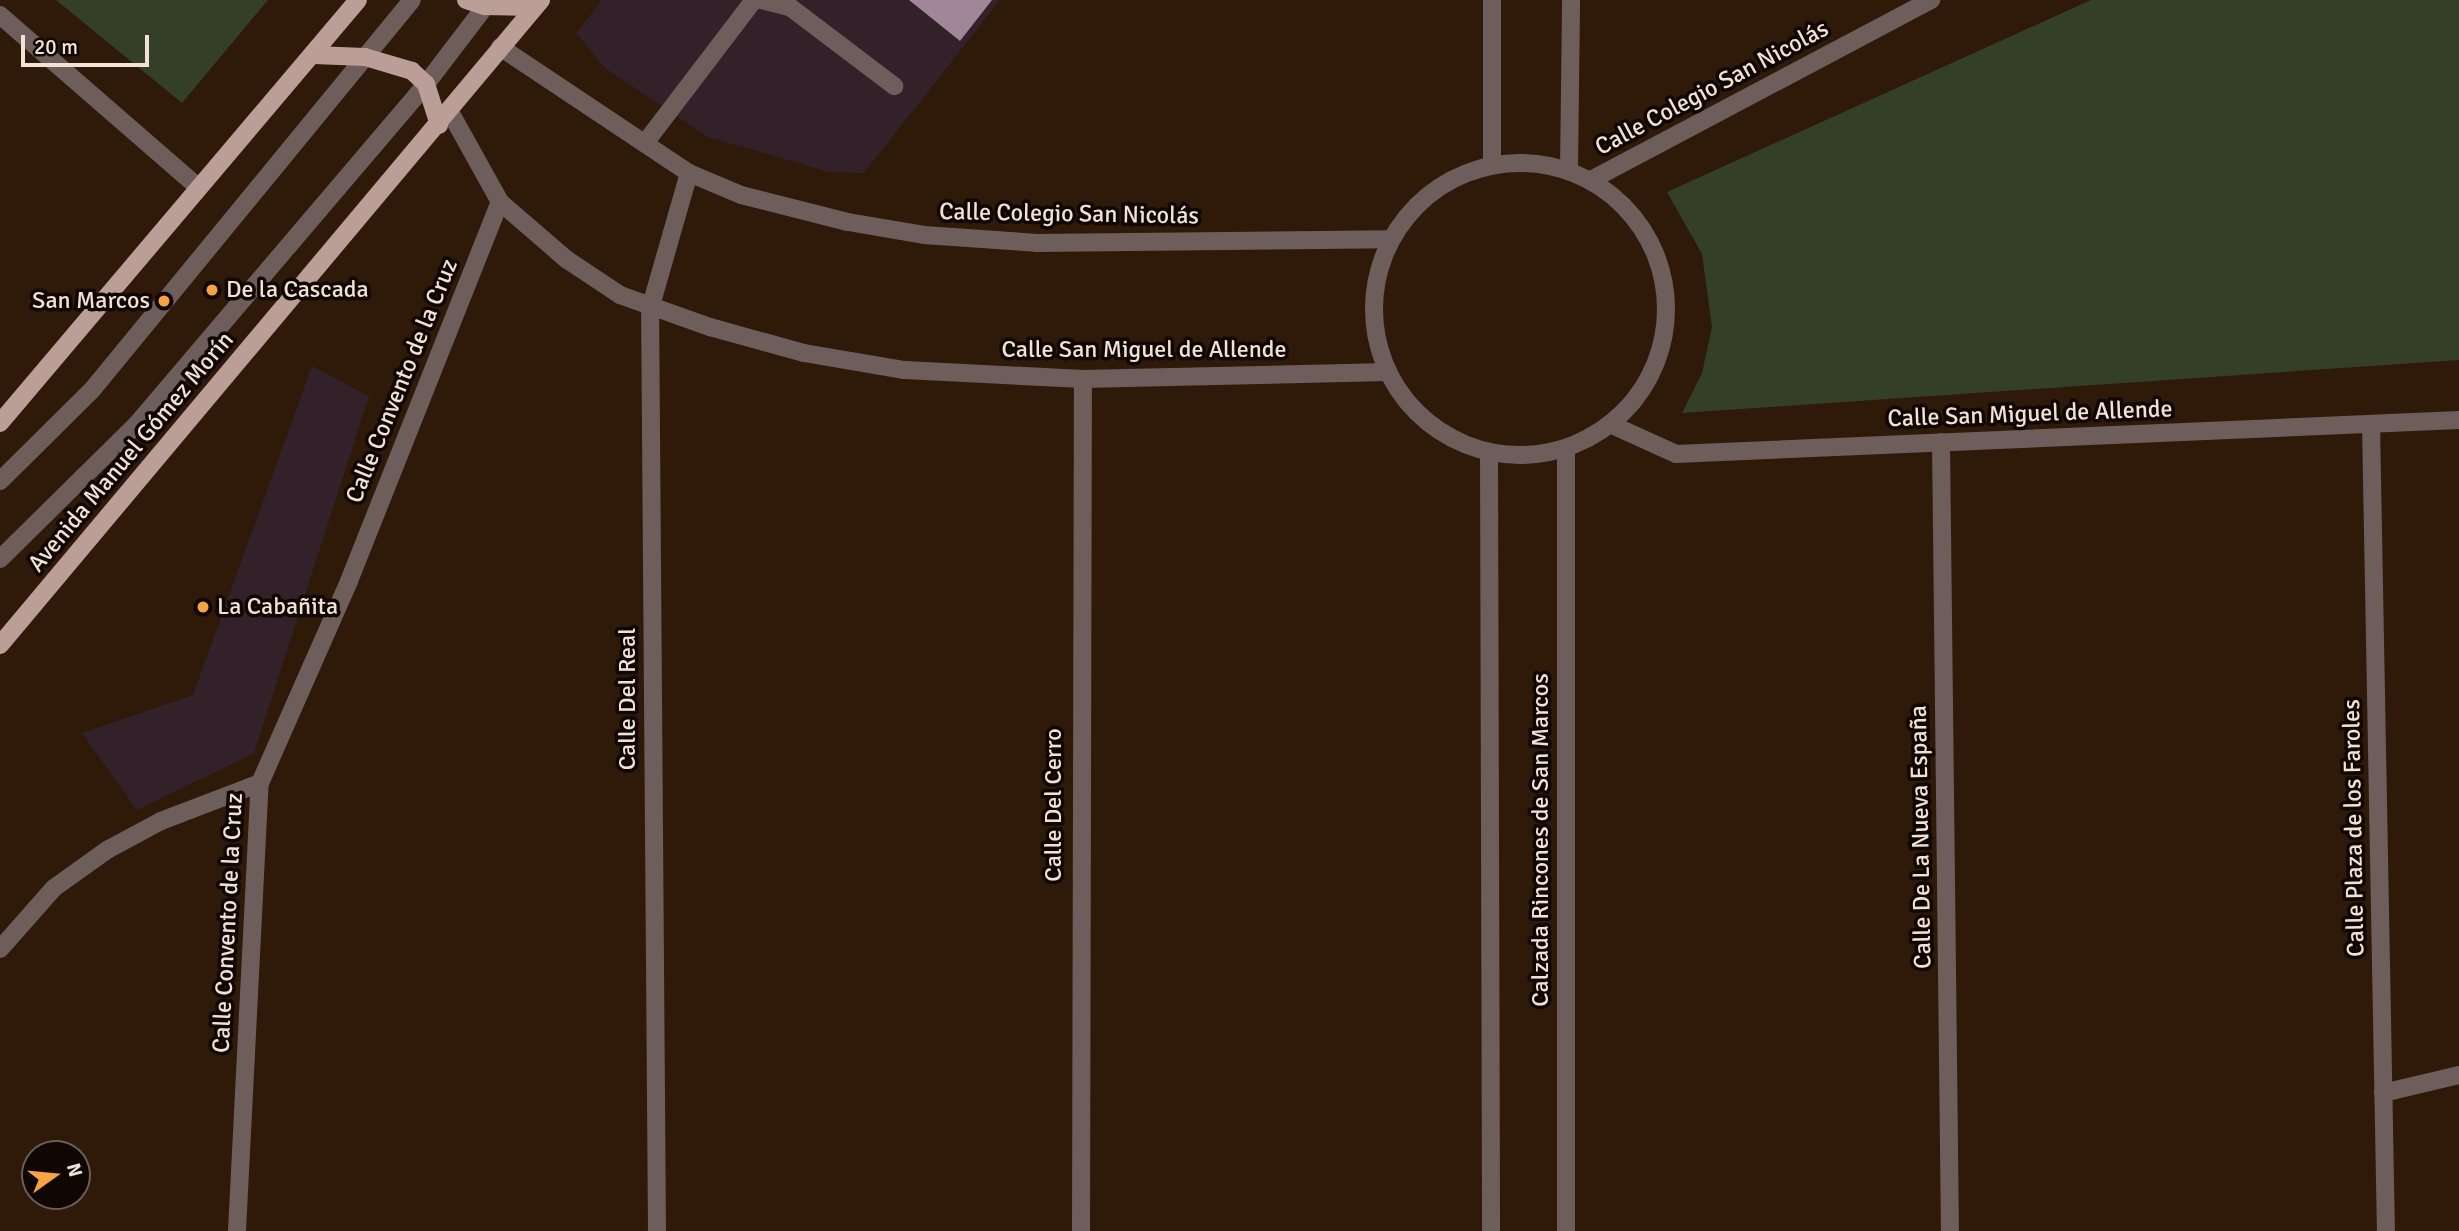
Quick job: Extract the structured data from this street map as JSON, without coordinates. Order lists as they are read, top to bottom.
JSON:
{
  "streets": {
    "main road": ["Avenida Manuel Gómez Morín"],
    "street": [
      "Calle Colegio San Nicolás",
      "Calle San Miguel de Allende",
      "Calle Convento de la Cruz",
      "Calle Del Real",
      "Calle Del Cerro",
      "Calle Plaza de los Faroles",
      "Calle De La Nueva España",
      "Calzada Rincones de San Marcos"
    ]
  },
  "crossings": [
    ["Calle Colegio San Nicolás", "Avenida Manuel Gómez Morín"],
    ["Calle Colegio San Nicolás", "Calle Del Real"],
    ["Calle San Miguel de Allende", "Calle Convento de la Cruz"],
    ["Calle San Miguel de Allende", "Avenida Manuel Gómez Morín"],
    ["Calle San Miguel de Allende", "Calle Del Real"],
    ["Calle San Miguel de Allende", "Calle Del Cerro"],
    ["Calle San Miguel de Allende", "Calle Plaza de los Faroles"],
    ["Calle San Miguel de Allende", "Calle De La Nueva España"]
  ],
  "places": ["De la Cascada", "San Marcos", "La Cabañita"],
  "scale_bar": "20 m",
  "north": "right"
}
